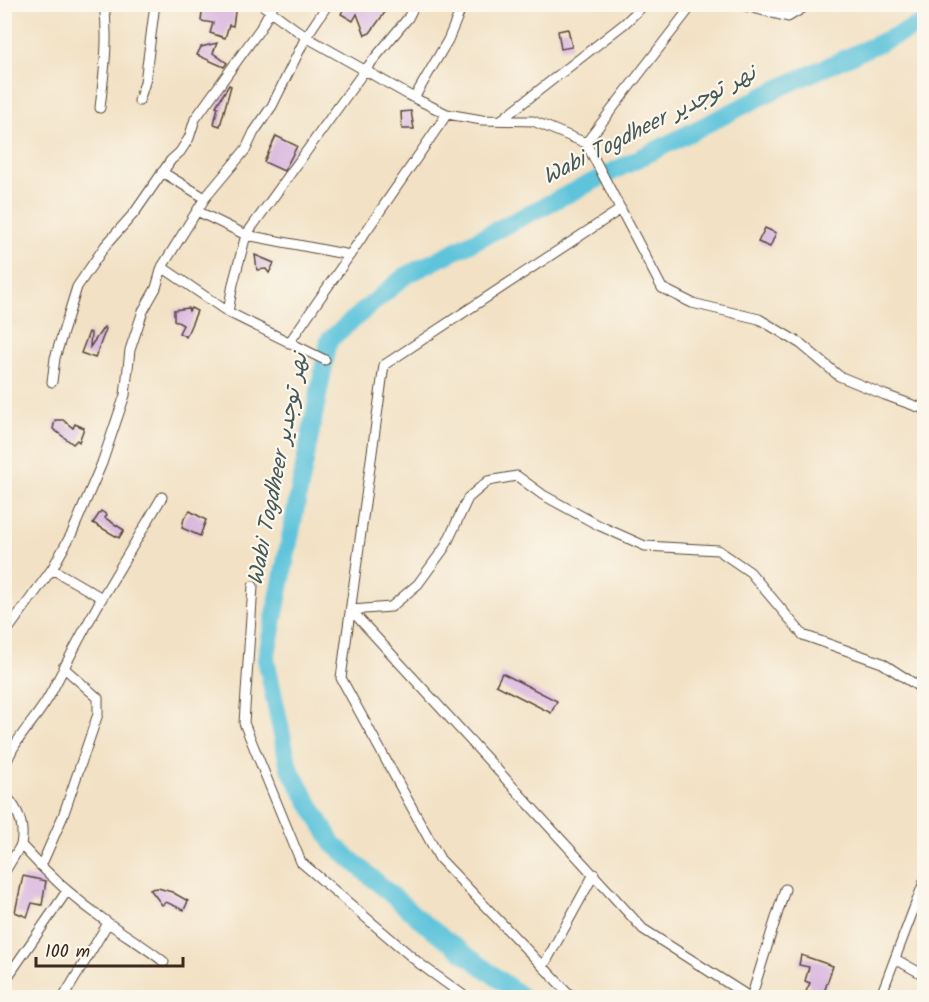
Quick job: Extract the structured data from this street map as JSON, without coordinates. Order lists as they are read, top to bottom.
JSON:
{
  "water": ["Wabi Togdheer نهر توجدير"],
  "scale_bar": "100 m"
}
